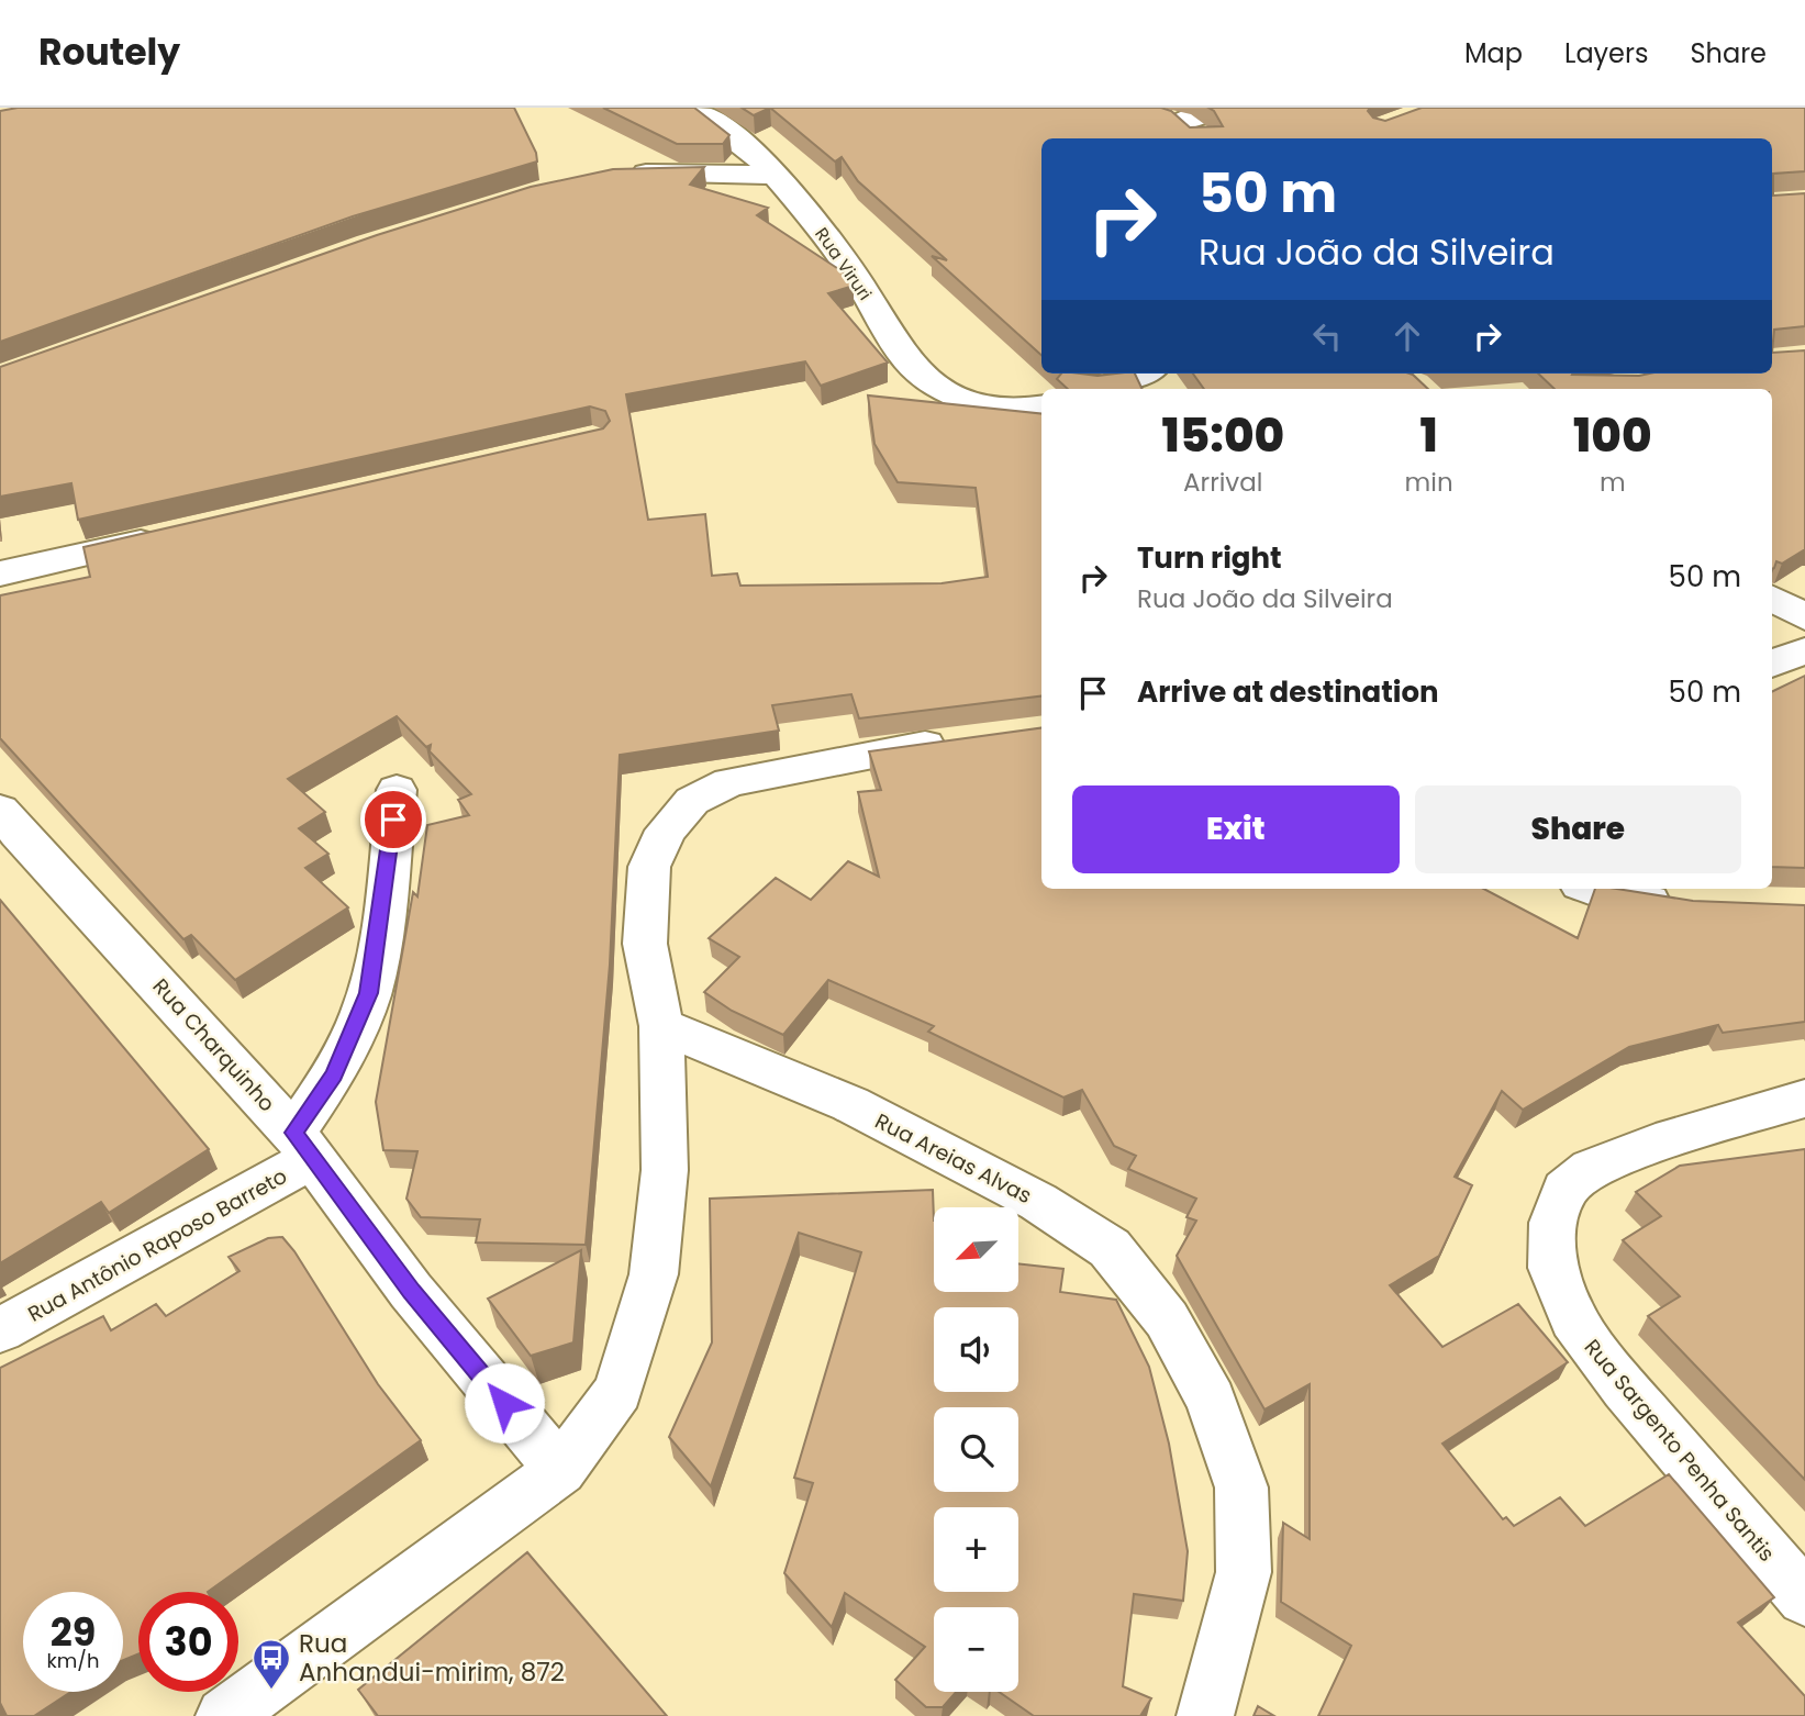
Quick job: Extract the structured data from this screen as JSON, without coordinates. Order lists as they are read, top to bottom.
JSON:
{
  "streets": {
    "street": [
      "Rua Viruri",
      "Rua Charquinho",
      "Rua Areias Alvas",
      "Rua Antônio Raposo Barreto",
      "Rua Sargento Penha Santis"
    ]
  },
  "crossings": [
    ["Rua Charquinho", "Rua Antônio Raposo Barreto"]
  ],
  "places": {
    "bus stop": ["Rua Anhandui-mirim, 872"]
  },
  "north": "bottom left",
  "page": {
    "header": "Routely",
    "nav": ["Map", "Layers", "Share"],
    "turn": ["50 m", "Rua João da Silveira"],
    "eta": [
      "15:00",
      "Arrival",
      "1",
      "min",
      "100",
      "m"
    ],
    "list": [
      {
        "name": "Turn right",
        "note": "Rua João da Silveira",
        "value": "50 m"
      },
      {
        "name": "Arrive at destination",
        "value": "50 m"
      }
    ],
    "buttons": ["Exit", "Share"],
    "map_buttons": ["+", "−"],
    "speed": "29 km/h",
    "limit": "30"
  }
}
